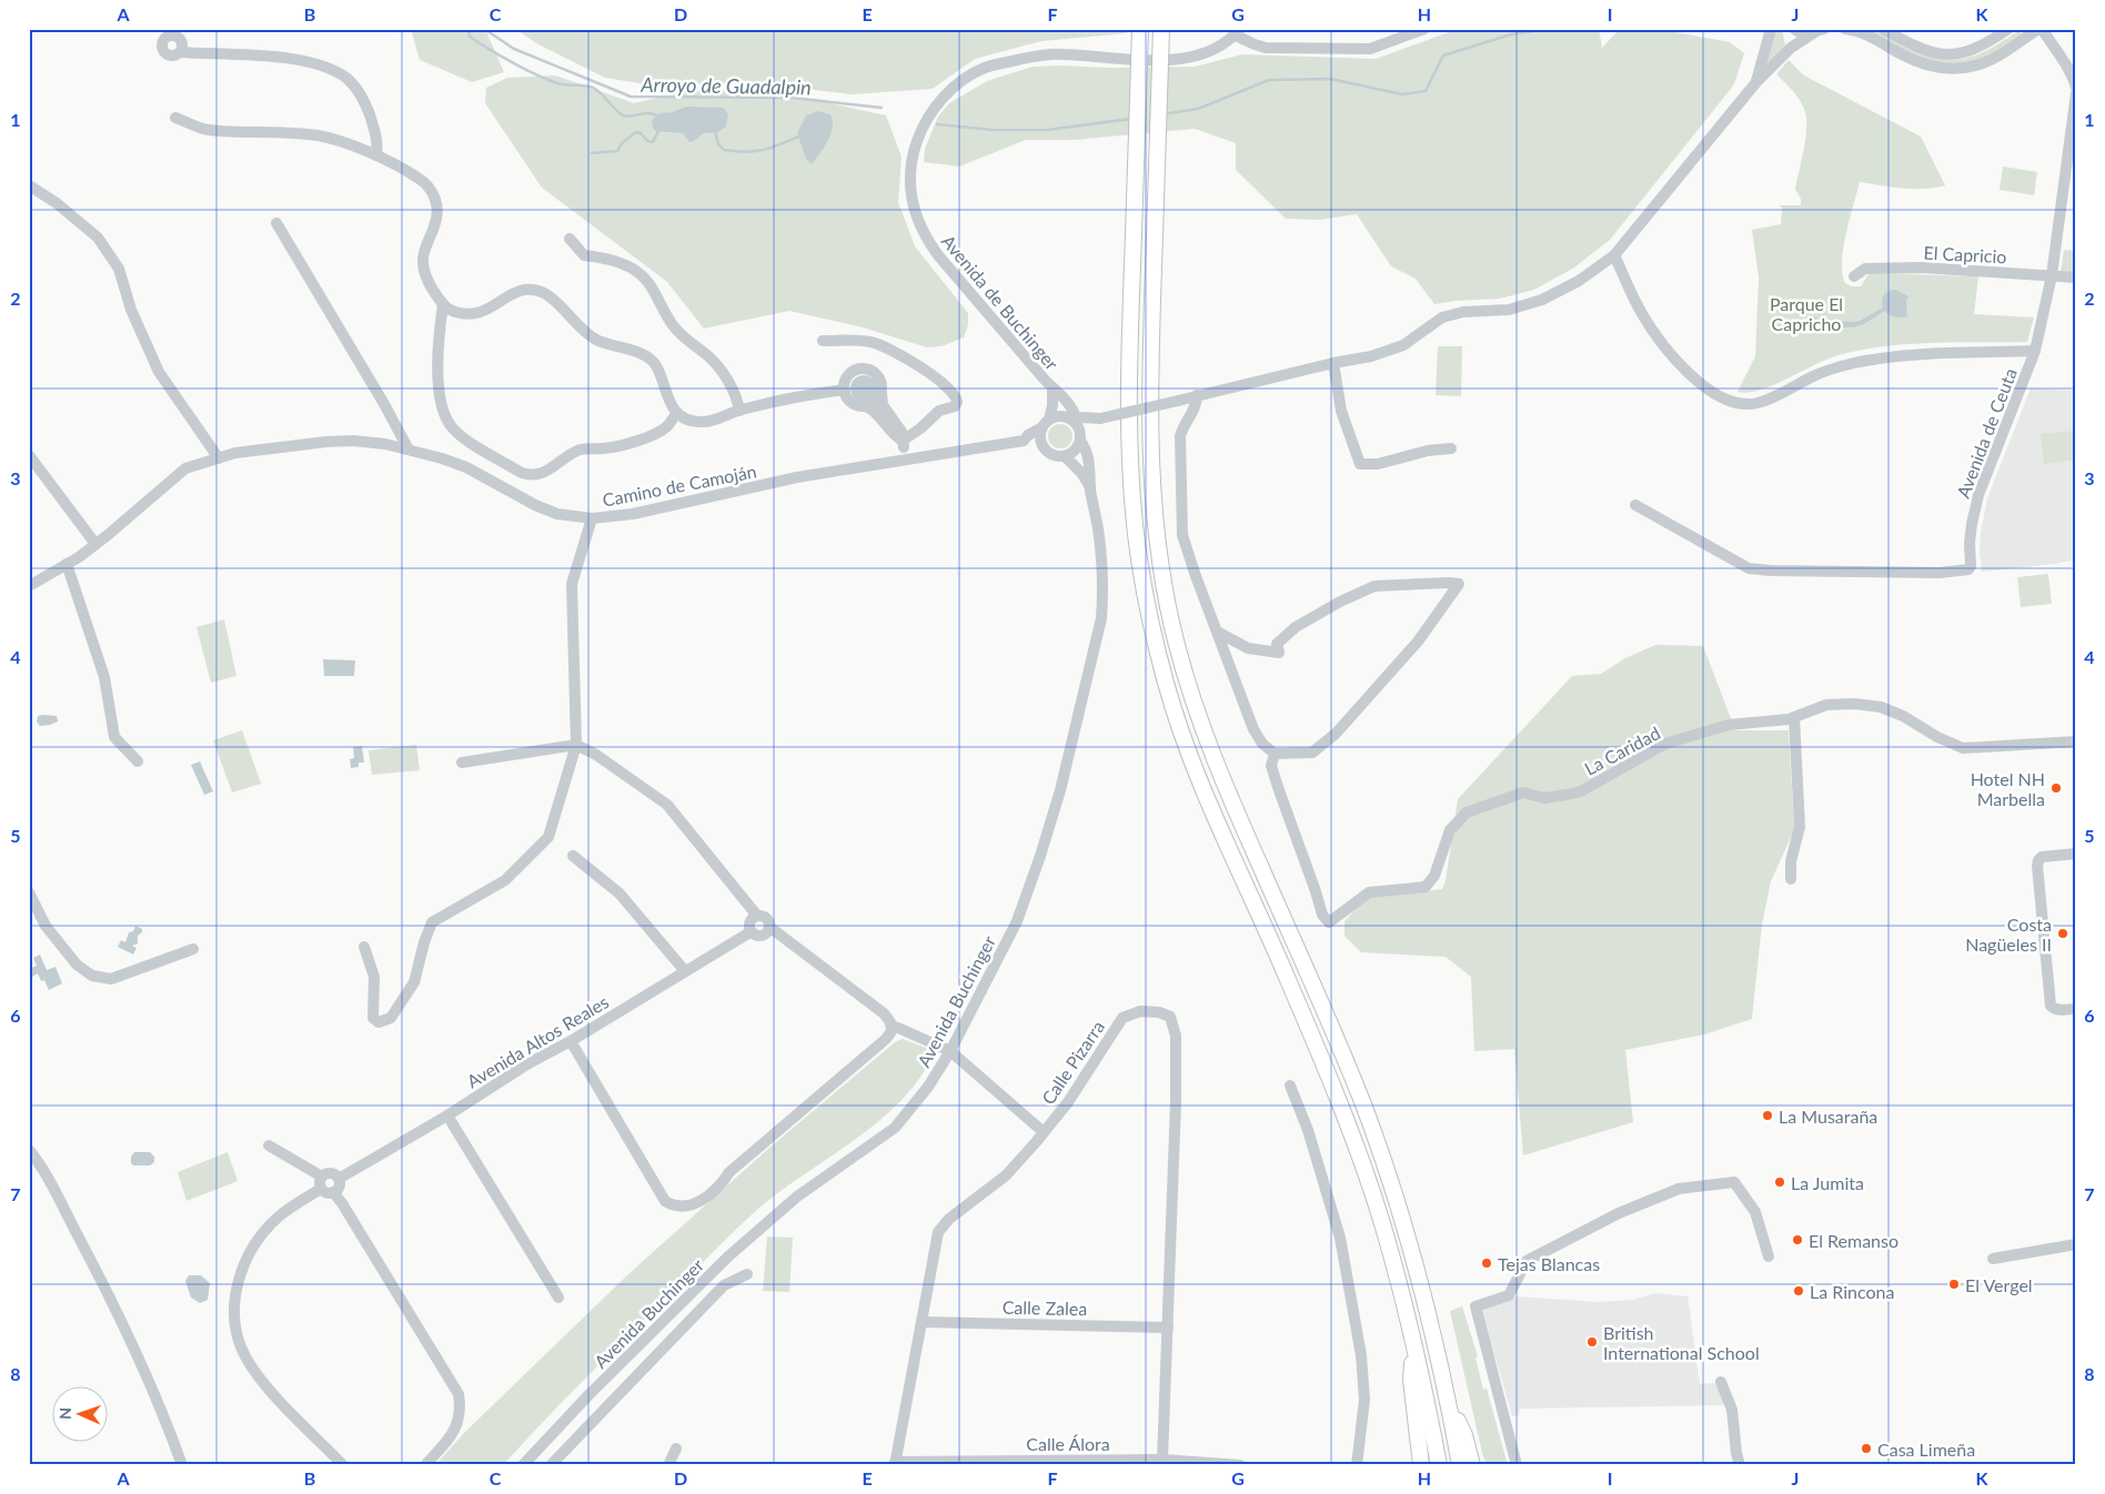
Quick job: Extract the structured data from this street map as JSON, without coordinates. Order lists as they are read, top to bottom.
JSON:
{
  "streets": {
    "street": [
      "El Capricio",
      "Avenida de Buchinger",
      "Avenida de Ceuta",
      "Camino de Camoján",
      "La Caridad",
      "Avenida Buchinger",
      "Avenida Altos Reales",
      "Calle Pizarra",
      "Calle Zalea",
      "Calle Álora"
    ]
  },
  "crossings": [
    ["El Capricio", "Avenida de Ceuta"],
    ["Avenida de Buchinger", "Camino de Camoján"],
    ["Avenida de Buchinger", "Avenida Buchinger"],
    ["Camino de Camoján", "Avenida Buchinger"],
    ["Calle Pizarra", "Calle Zalea"],
    ["Calle Pizarra", "Calle Álora"]
  ],
  "water": ["Arroyo de Guadalpin"],
  "parks": ["Parque El Capricho"],
  "places": [
    "Hotel NH Marbella",
    "Costa Nagüeles II",
    "La Musaraña",
    "La Jumita",
    "El Remanso",
    "Tejas Blancas",
    "El Vergel",
    "La Rincona",
    "British International School",
    "Casa Limeña"
  ],
  "north": "left",
  "grid": {
    "columns": [
      "A",
      "B",
      "C",
      "D",
      "E",
      "F",
      "G",
      "H",
      "I",
      "J",
      "K"
    ],
    "rows": [
      "1",
      "2",
      "3",
      "4",
      "5",
      "6",
      "7",
      "8"
    ]
  }
}
